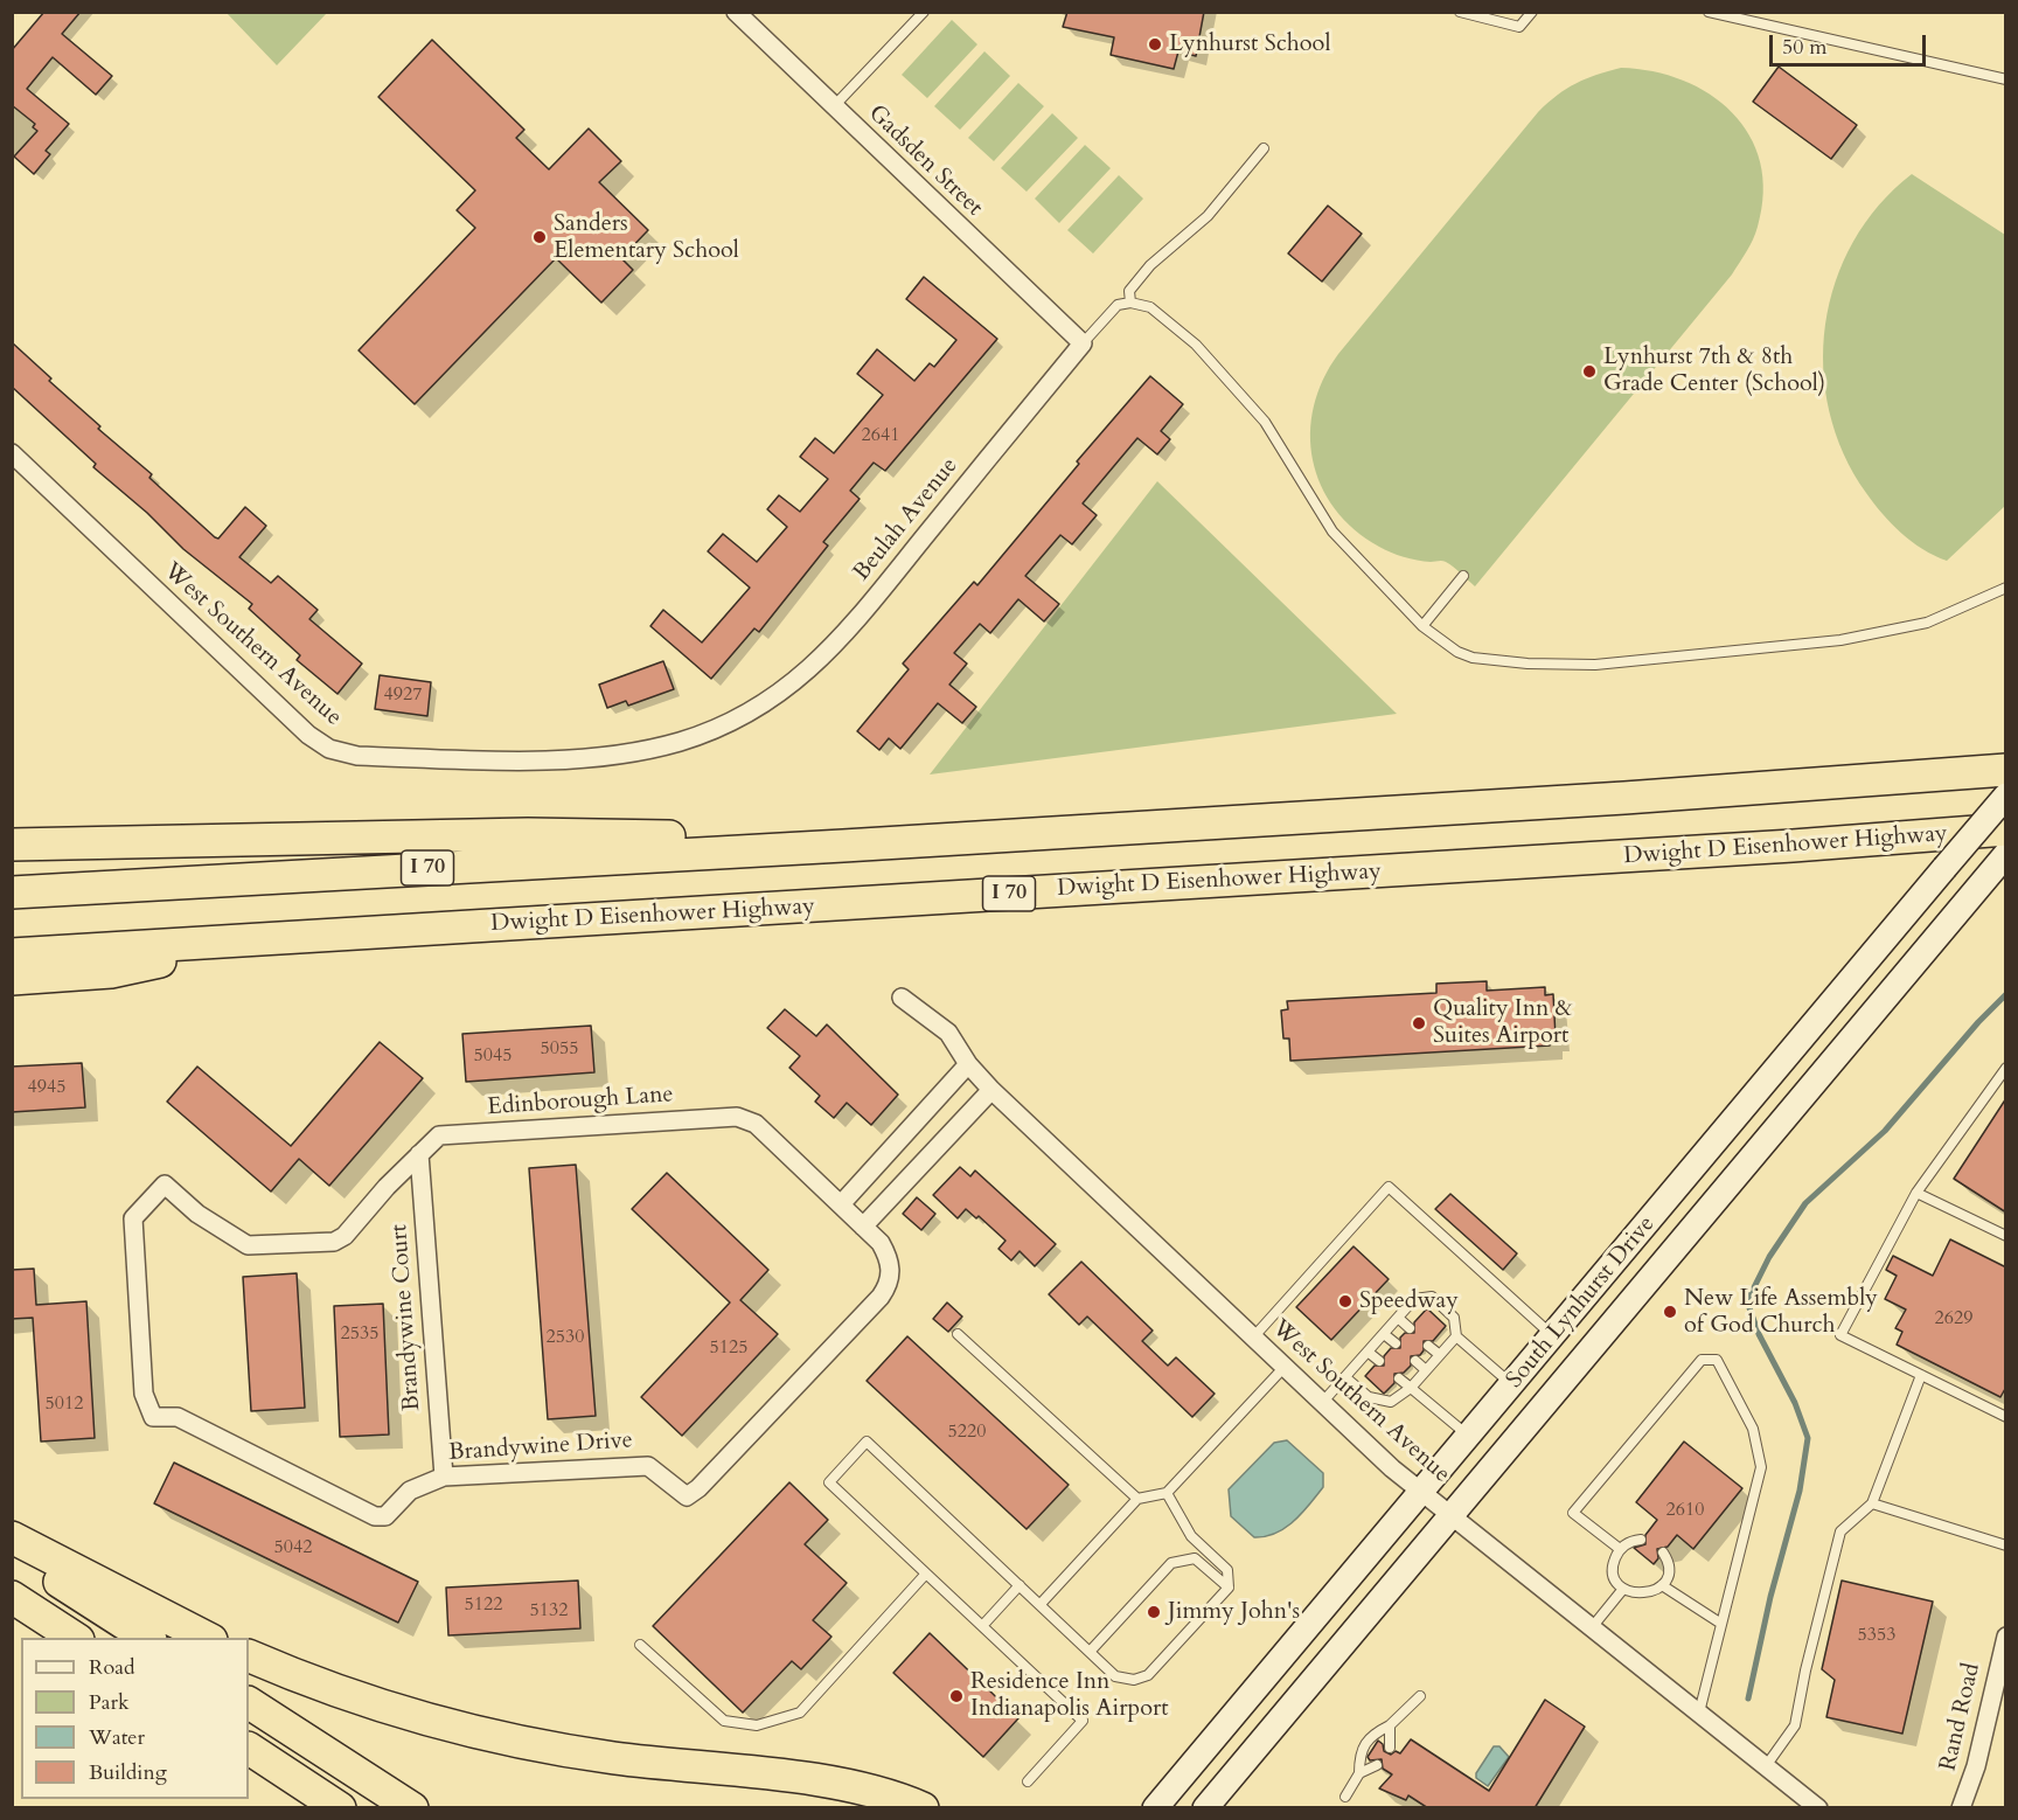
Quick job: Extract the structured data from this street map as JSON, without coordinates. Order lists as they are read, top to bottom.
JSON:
{
  "streets": {
    "highway": ["Dwight D Eisenhower Highway", "I 70"],
    "main road": ["South Lynhurst Drive"],
    "street": [
      "Gadsden Street",
      "Beulah Avenue",
      "West Southern Avenue",
      "Edinborough Lane",
      "Brandywine Court",
      "Brandywine Drive",
      "Rand Road"
    ]
  },
  "crossings": [
    ["Gadsden Street", "Beulah Avenue"],
    ["Beulah Avenue", "West Southern Avenue"],
    ["West Southern Avenue", "South Lynhurst Drive"],
    ["Edinborough Lane", "Brandywine Court"],
    ["Edinborough Lane", "Brandywine Drive"],
    ["Brandywine Court", "Brandywine Drive"]
  ],
  "places": [
    "Lynhurst School",
    "Sanders Elementary School",
    "Lynhurst 7th & 8th Grade Center (School)",
    "Quality Inn & Suites Airport",
    "Speedway",
    "New Life Assembly of God Church",
    "Jimmy John's",
    "Residence Inn Indianapolis Airport"
  ],
  "house_numbers": [
    "2641",
    "4927",
    "5055",
    "5045",
    "4945",
    "2629",
    "2535",
    "2530",
    "5125",
    "5012",
    "5220",
    "2610",
    "5042",
    "5122",
    "5132",
    "5353"
  ],
  "legend": [
    "Road",
    "Park",
    "Water",
    "Building"
  ],
  "scale_bar": "50 m"
}
